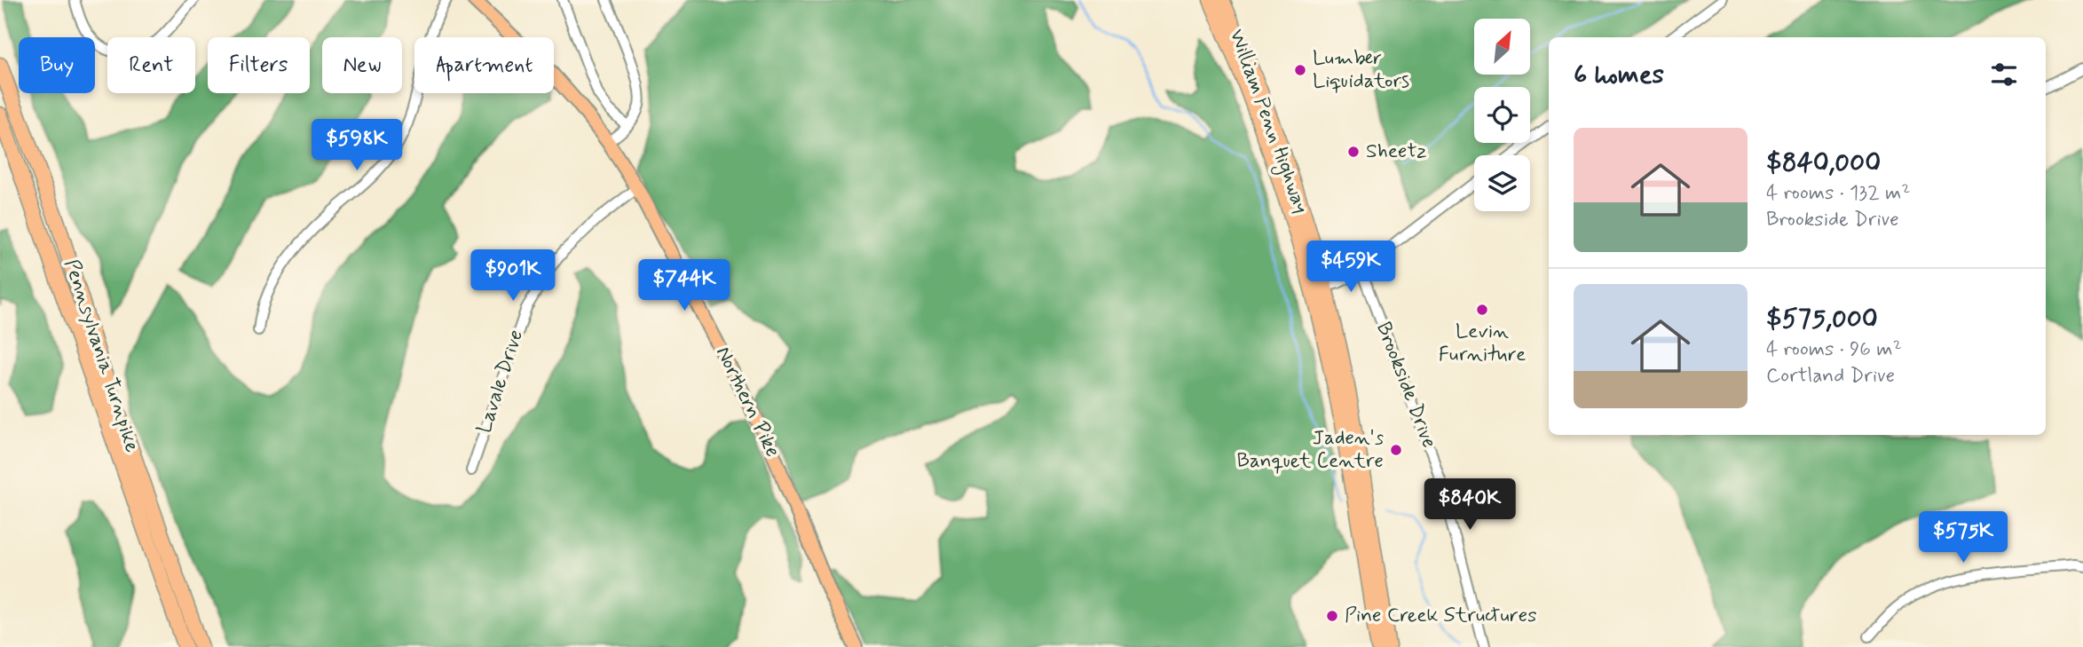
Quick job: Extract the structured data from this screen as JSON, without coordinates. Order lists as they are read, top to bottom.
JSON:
{
  "streets": {
    "highway": ["William Penn Highway", "Pennsylvania Turnpike"],
    "main road": ["Northern Pike"],
    "street": ["Lavale Drive", "Brookside Drive"]
  },
  "crossings": [
    ["Lavale Drive", "Northern Pike"]
  ],
  "places": [
    "Lumber Liquidators",
    "Sheetz",
    "Levin Furniture",
    "Jaden's Banquet Centre",
    "Pine Creek Structures"
  ],
  "north": "top right",
  "page": {
    "chip": [
      "Buy",
      "Rent",
      "Filters",
      "New",
      "Apartment"
    ],
    "heading": "6 homes",
    "list": [
      {
        "name": "$840,000",
        "note": "4 rooms · 132 m² · Brookside Drive"
      },
      {
        "name": "$575,000",
        "note": "4 rooms · 96 m² · Cortland Drive"
      }
    ],
    "price": [
      "$598K",
      "$459K",
      "$901K",
      "$744K",
      "$840K",
      "$575K"
    ]
  }
}
